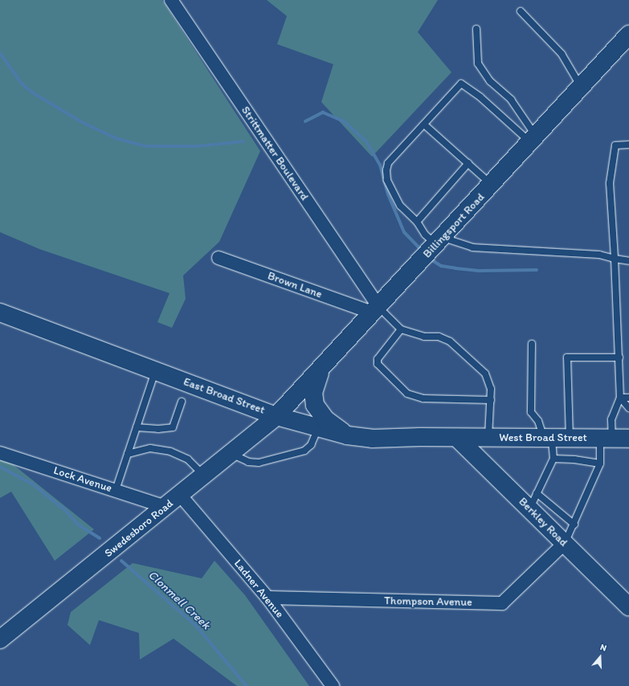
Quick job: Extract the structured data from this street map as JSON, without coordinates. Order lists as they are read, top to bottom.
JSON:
{
  "streets": {
    "main road": [
      "Billingsport Road",
      "East Broad Street",
      "West Broad Street",
      "Berkley Road",
      "Swedesboro Road"
    ],
    "street": [
      "Strittmatter Boulevard",
      "Brown Lane",
      "Lock Avenue",
      "Ladner Avenue",
      "Thompson Avenue"
    ]
  },
  "crossings": [
    ["Strittmatter Boulevard", "Billingsport Road"],
    ["Strittmatter Boulevard", "Brown Lane"],
    ["Billingsport Road", "Brown Lane"],
    ["Billingsport Road", "East Broad Street"],
    ["Billingsport Road", "Swedesboro Road"],
    ["East Broad Street", "West Broad Street"],
    ["East Broad Street", "Berkley Road"],
    ["East Broad Street", "Swedesboro Road"],
    ["West Broad Street", "Berkley Road"],
    ["Lock Avenue", "Swedesboro Road"],
    ["Berkley Road", "Thompson Avenue"],
    ["Swedesboro Road", "Ladner Avenue"],
    ["Ladner Avenue", "Thompson Avenue"]
  ],
  "water": ["Clonmell Creek"],
  "north": "top"
}
